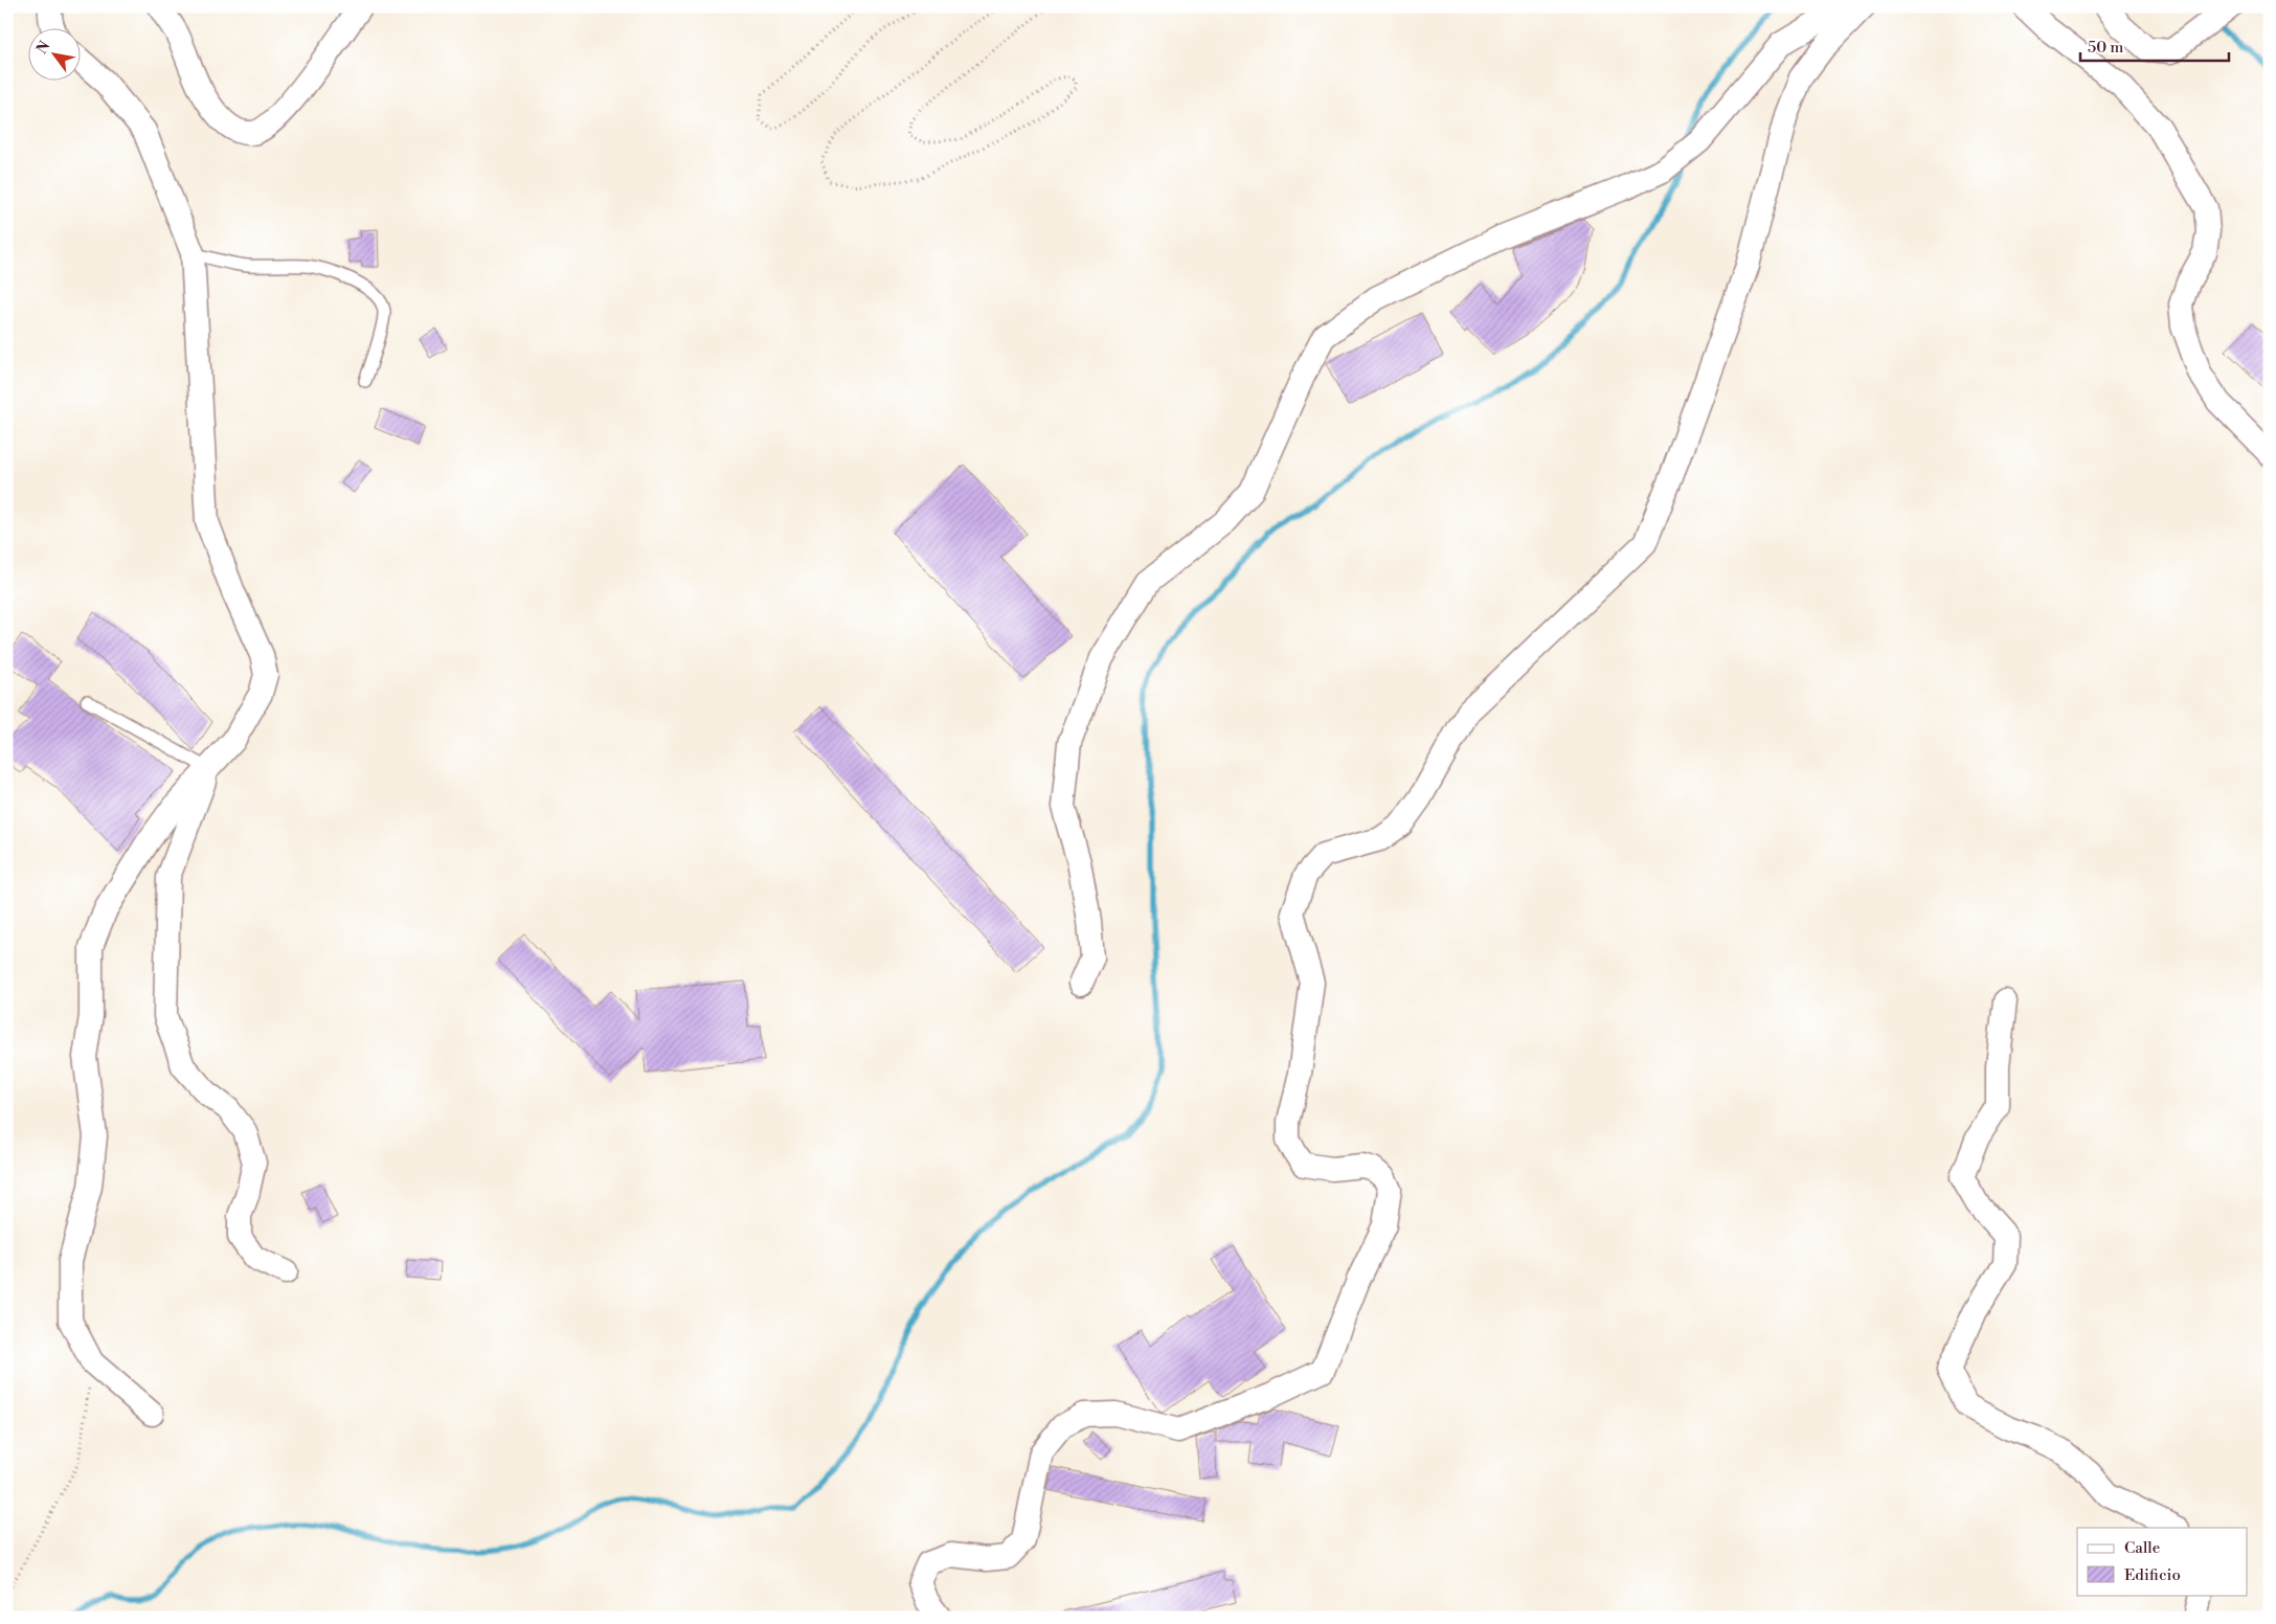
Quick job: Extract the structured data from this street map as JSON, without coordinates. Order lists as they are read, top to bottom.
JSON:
{
  "legend": ["Calle", "Edificio"],
  "scale_bar": "50 m",
  "north": "top left"
}
